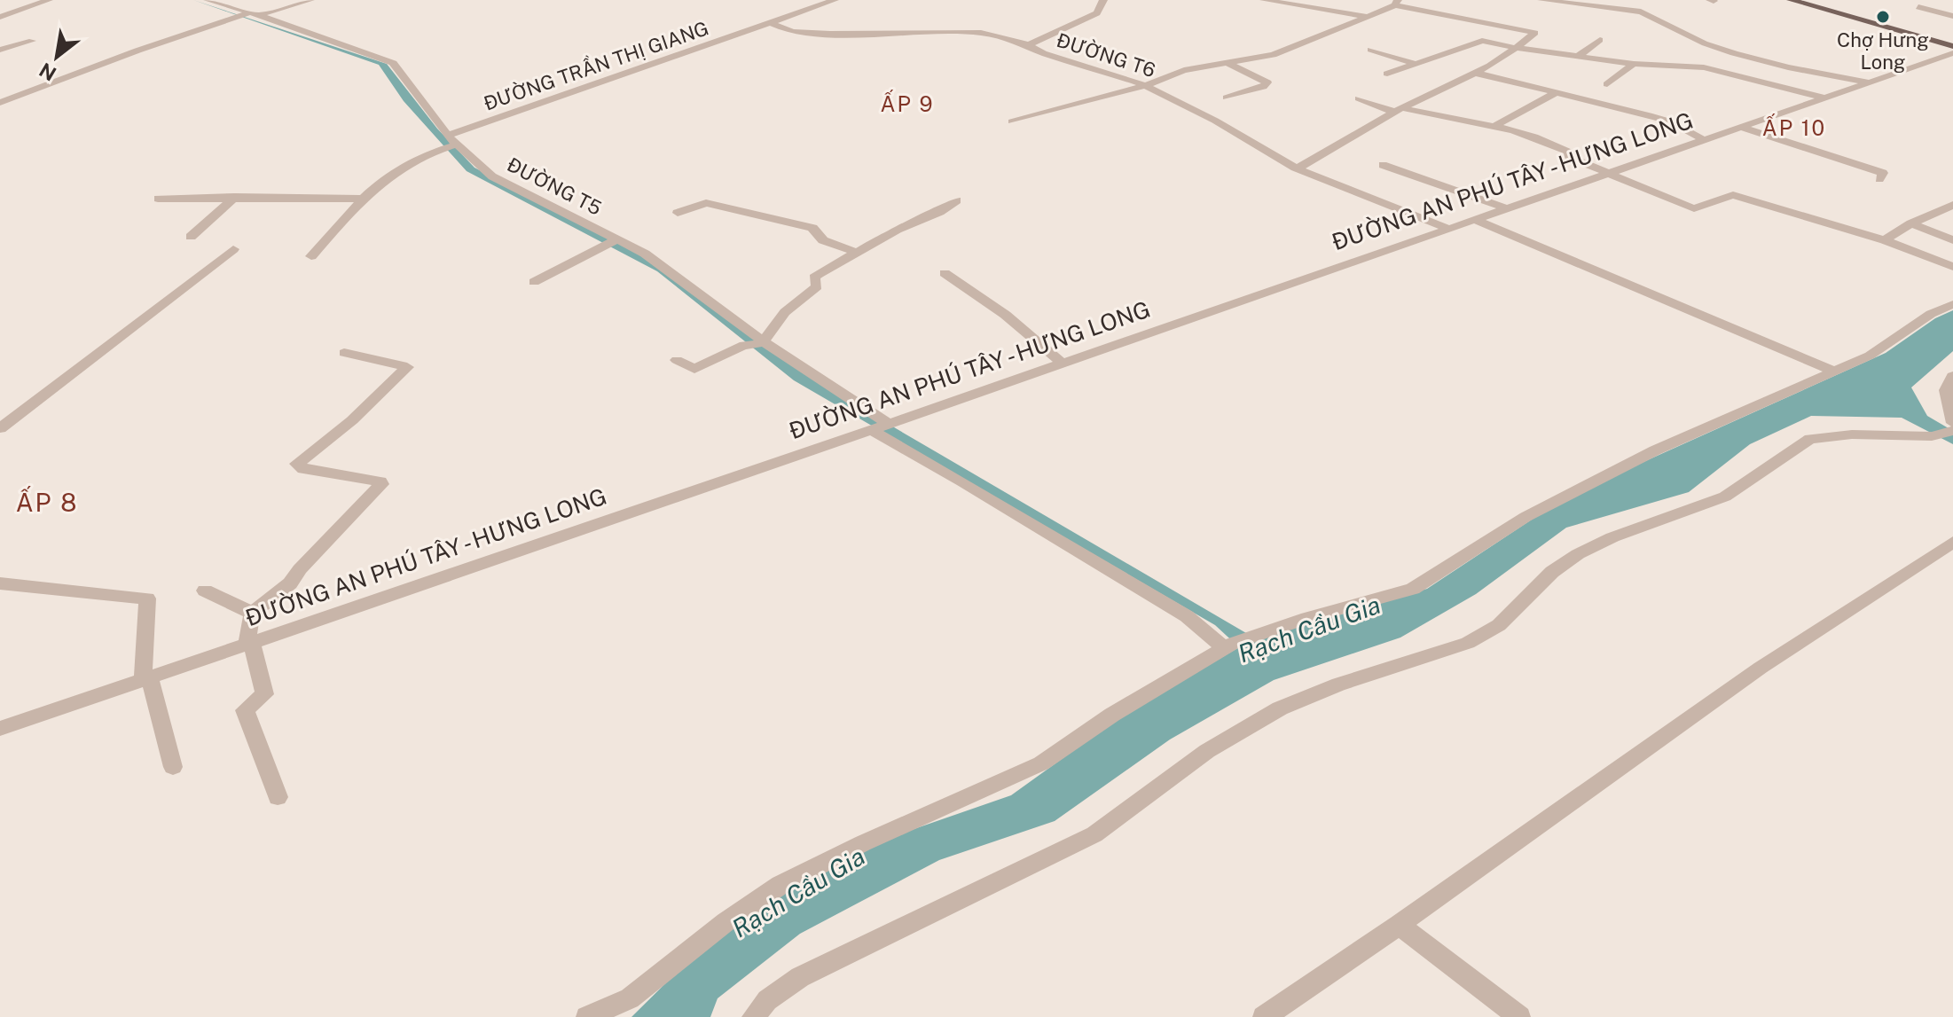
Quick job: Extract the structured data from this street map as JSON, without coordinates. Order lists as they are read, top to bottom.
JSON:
{
  "streets": {
    "street": [
      "ĐƯỜNG T6",
      "ĐƯỜNG TRẦN THỊ GIANG",
      "ĐƯỜNG AN PHÚ TÂY - HƯNG LONG",
      "ĐƯỜNG T5"
    ]
  },
  "crossings": [
    ["ĐƯỜNG T6", "ĐƯỜNG TRẦN THỊ GIANG"],
    ["ĐƯỜNG T6", "ĐƯỜNG AN PHÚ TÂY - HƯNG LONG"],
    ["ĐƯỜNG TRẦN THỊ GIANG", "ĐƯỜNG T5"],
    ["ĐƯỜNG AN PHÚ TÂY - HƯNG LONG", "ĐƯỜNG T5"]
  ],
  "districts": ["ẤP 9", "ẤP 10", "ẤP 8"],
  "water": ["Rạch Cầu Gia"],
  "places": ["Chợ Hưng Long"],
  "north": "bottom left"
}
